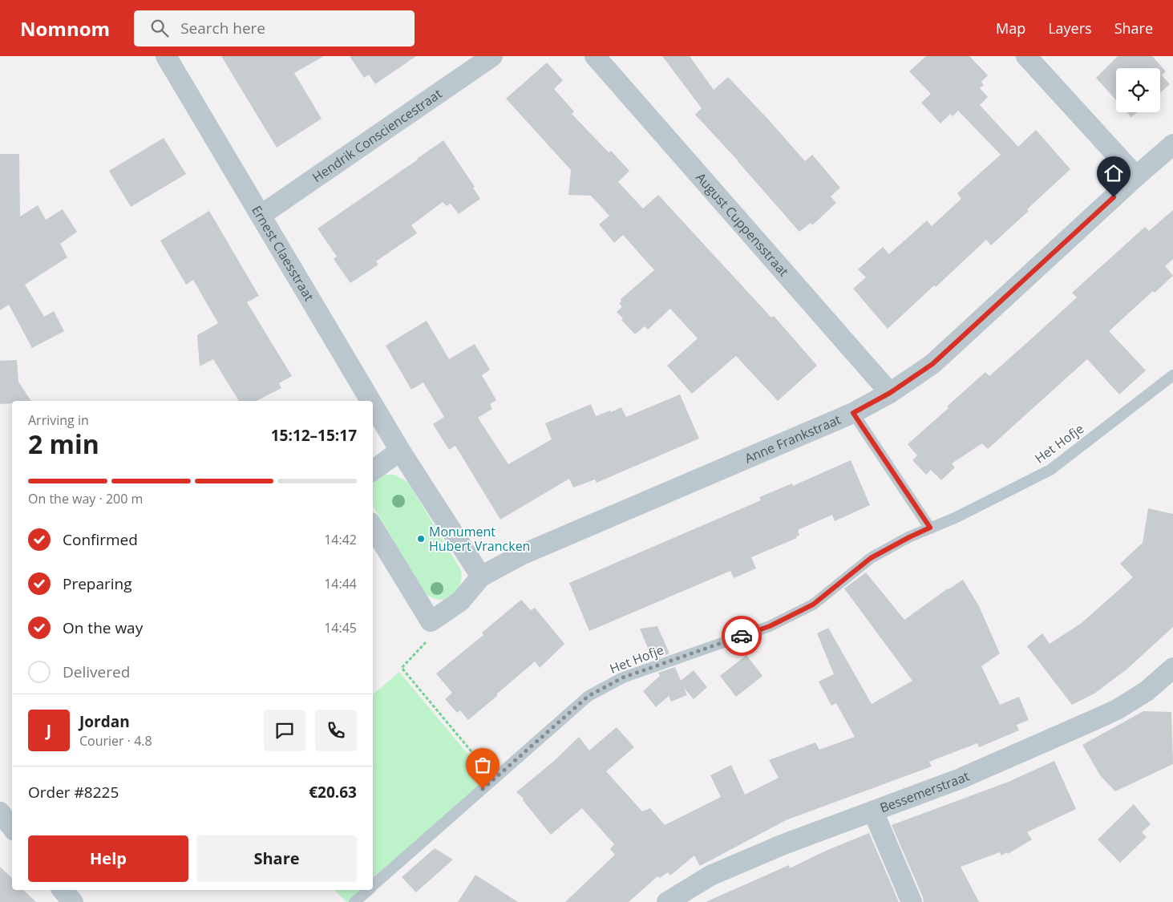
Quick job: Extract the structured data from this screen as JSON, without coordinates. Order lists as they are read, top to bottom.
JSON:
{
  "streets": {
    "street": [
      "Hendrik Consciencestraat",
      "August Cuppensstraat",
      "Ernest Claesstraat",
      "Anne Frankstraat",
      "Bessemerstraat"
    ],
    "lane": ["Het Hofje"]
  },
  "crossings": [
    ["Hendrik Consciencestraat", "Ernest Claesstraat"],
    ["August Cuppensstraat", "Anne Frankstraat"],
    ["Ernest Claesstraat", "Anne Frankstraat"]
  ],
  "places": ["Monument Hubert Vrancken"],
  "page": {
    "header": "Nomnom",
    "search": "Search here",
    "nav": ["Map", "Layers", "Share"],
    "heading": ["2 min", "Arriving in", "15:12–15:17"],
    "panel": [
      "Jordan",
      "Courier · 4.8",
      "Order #8225",
      "€20.63"
    ],
    "bar": "On the way · 200 m",
    "list": [
      ["Confirmed", "14:42"],
      ["Preparing", "14:44"],
      ["On the way", "14:45"],
      "Delivered"
    ],
    "round": "J",
    "buttons": ["Help", "Share"]
  }
}
